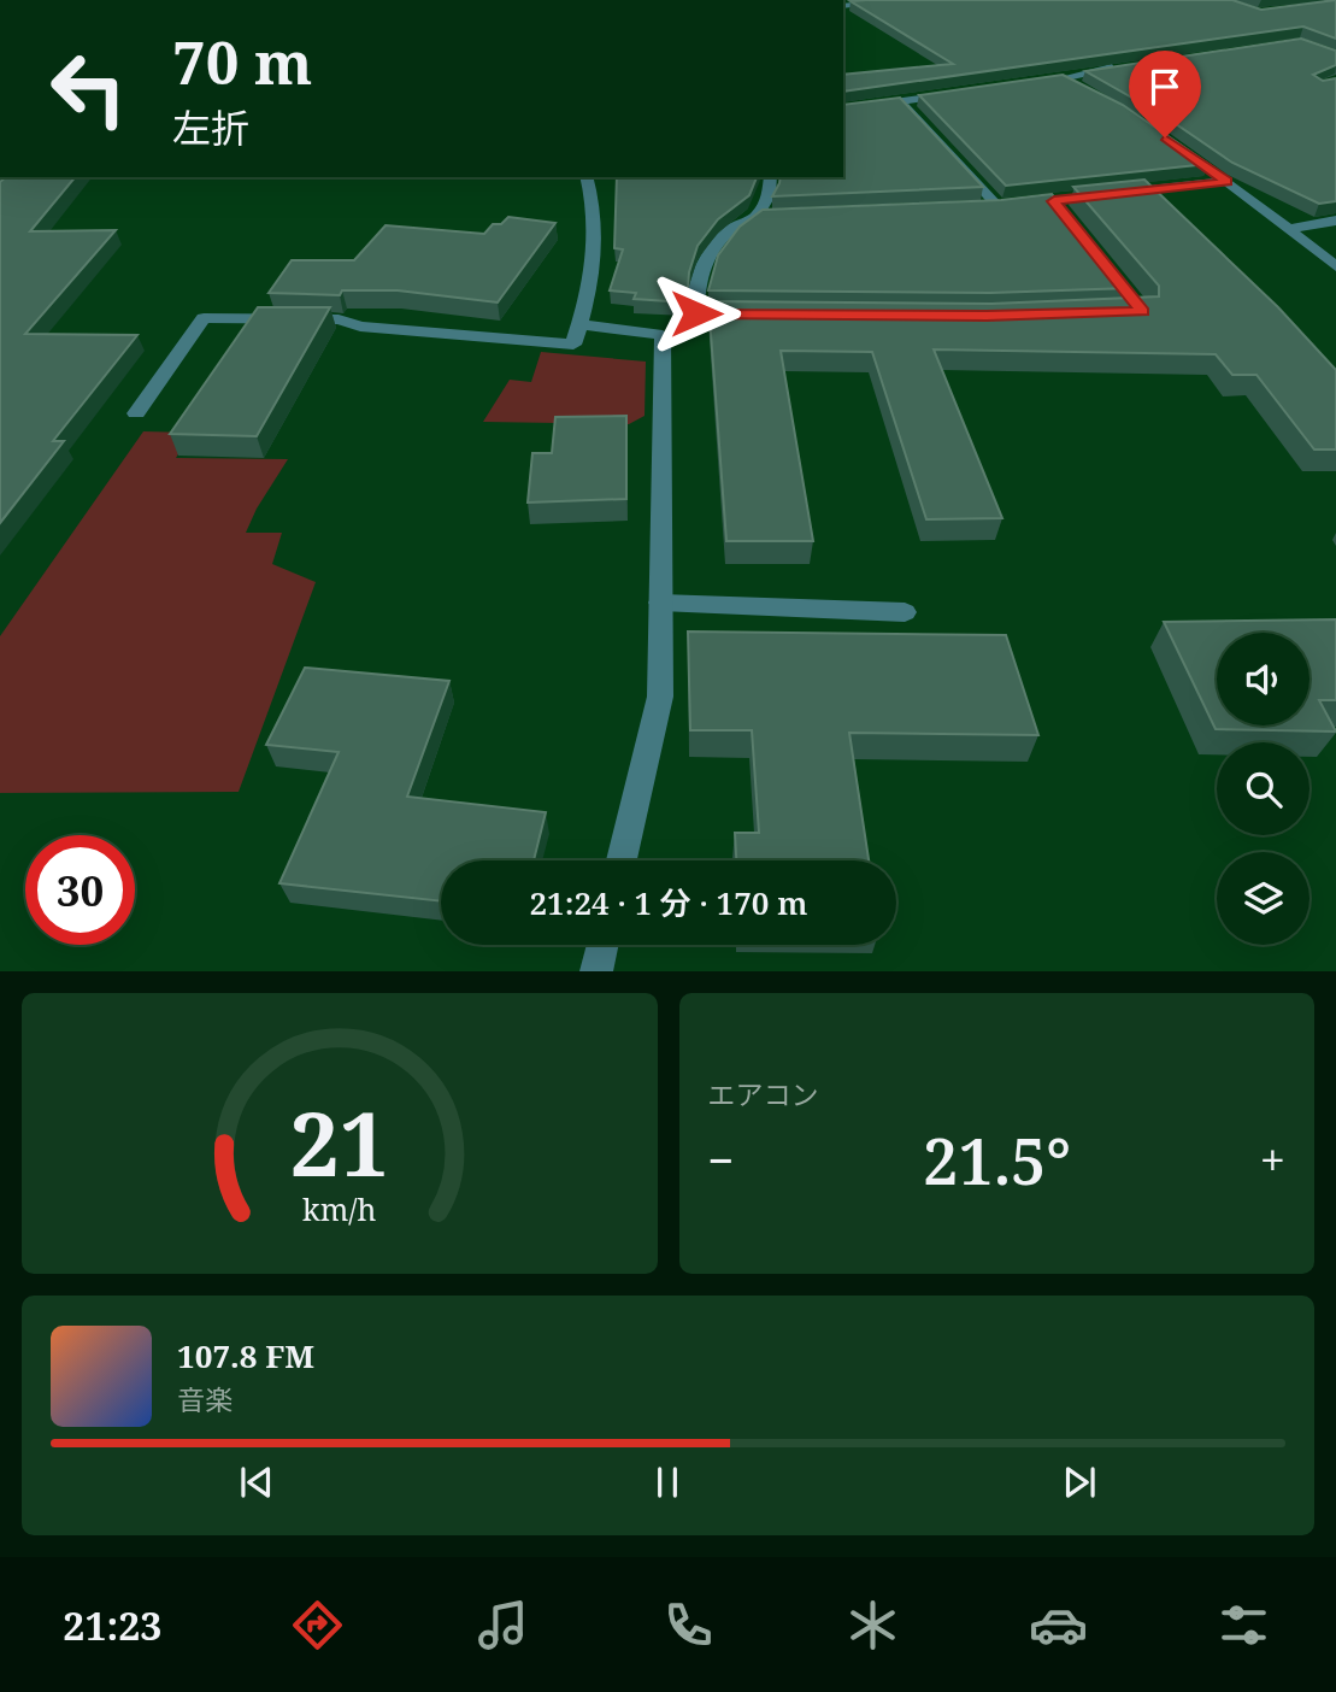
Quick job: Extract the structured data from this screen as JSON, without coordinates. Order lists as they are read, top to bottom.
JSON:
{
  "page": {
    "turn": ["70 m", "左折"],
    "limit": "30",
    "trip": "21:24 · 1 分 · 170 m",
    "tile": "エアコン",
    "heat": ["−", "21.5°", "+"],
    "song": ["107.8 FM", "音楽"],
    "tabs": "21:23",
    "gauge": ["21", "km/h"]
  }
}
